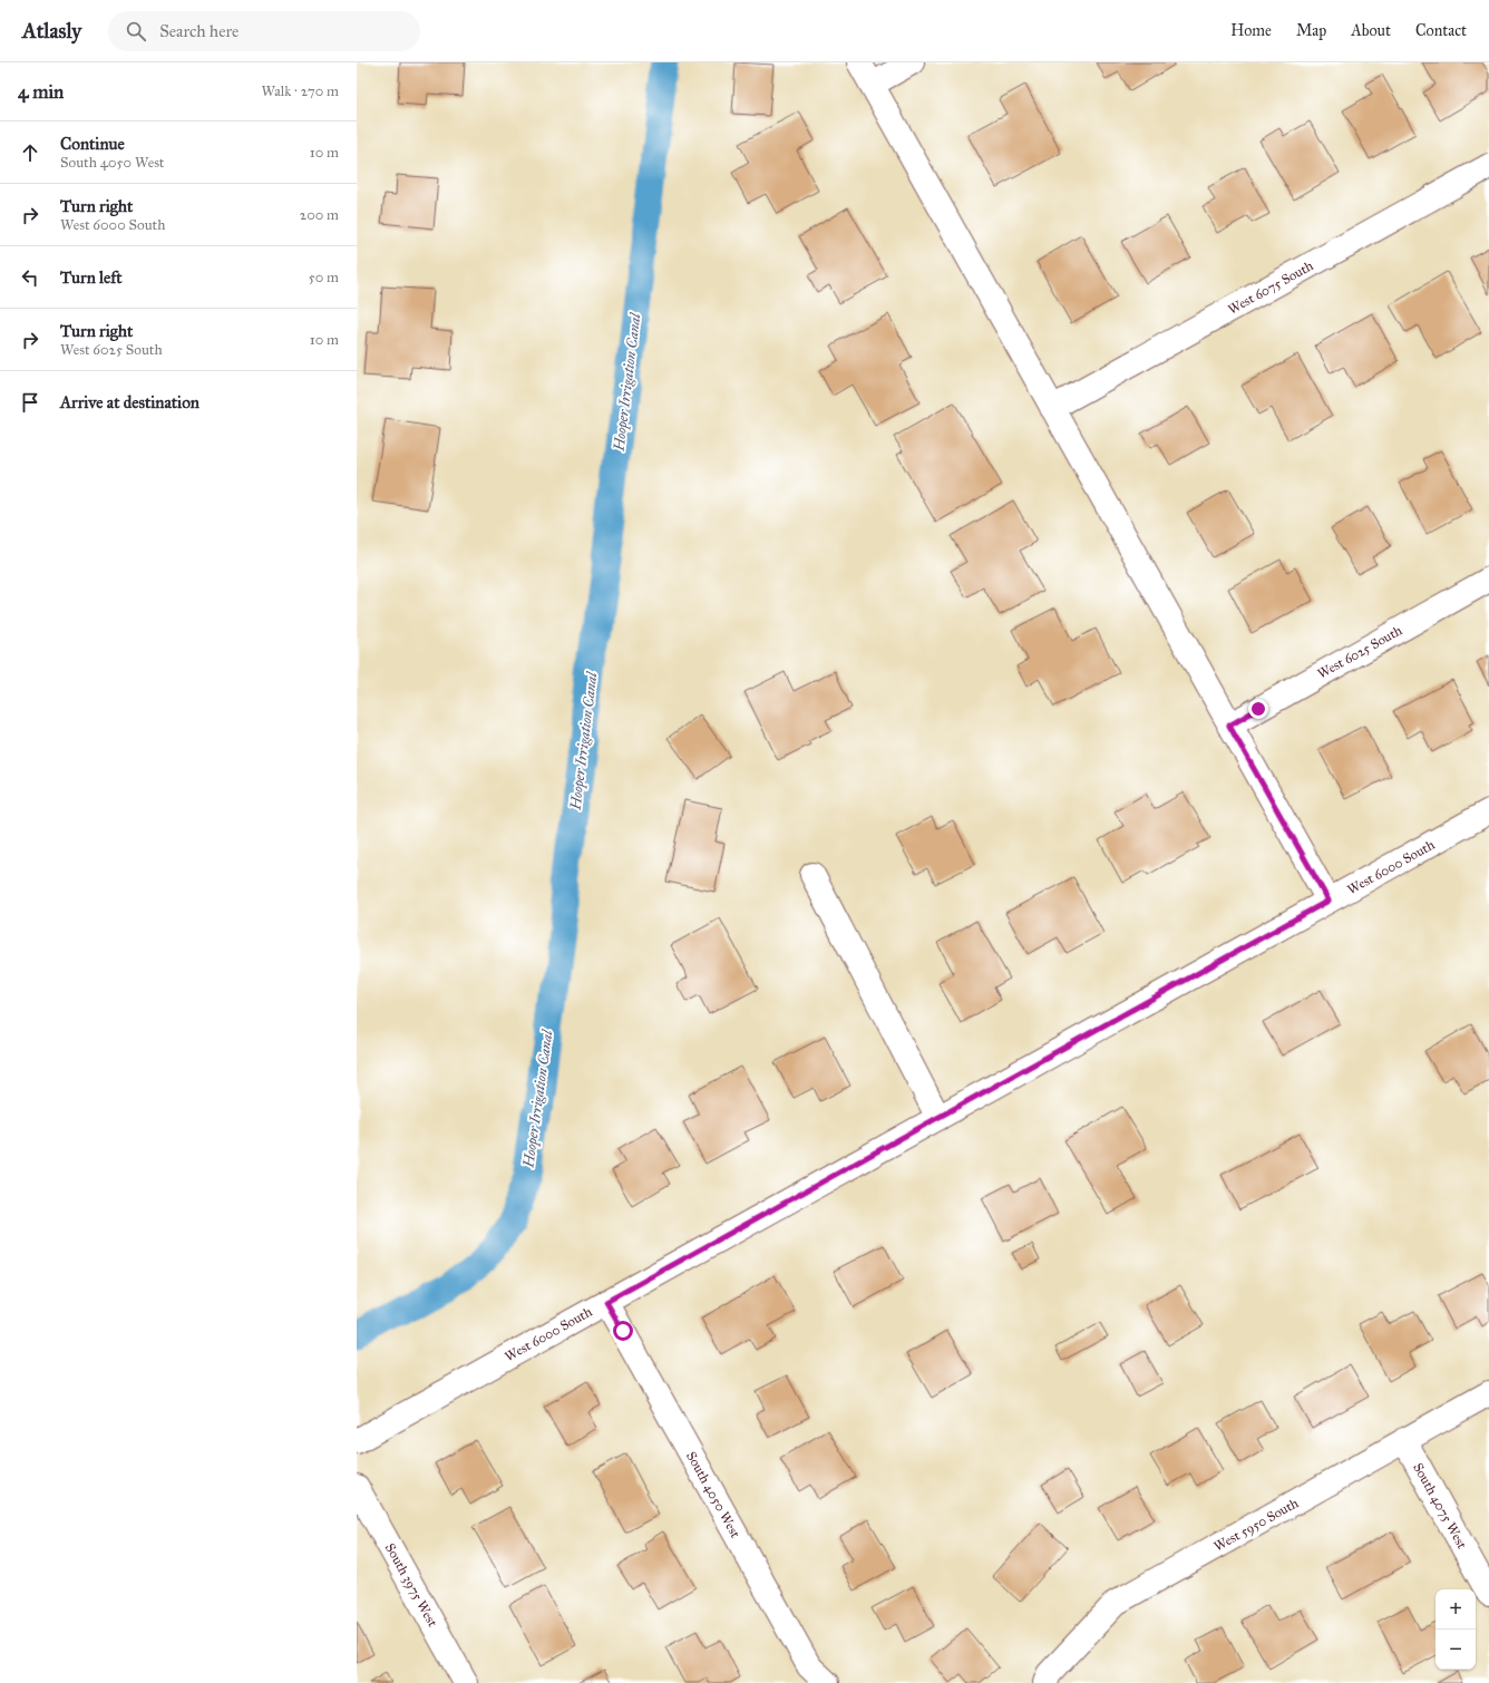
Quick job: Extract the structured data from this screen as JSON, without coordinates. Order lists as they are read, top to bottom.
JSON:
{
  "streets": {
    "street": [
      "West 6075 South",
      "West 6025 South",
      "West 6000 South",
      "South 4050 West",
      "South 4075 West",
      "West 5950 South",
      "South 3975 West"
    ]
  },
  "crossings": [
    ["West 6000 South", "South 4050 West"],
    ["South 4075 West", "West 5950 South"]
  ],
  "water": ["Hooper Irrigation Canal"],
  "page": {
    "header": "Atlasly",
    "search": "Search here",
    "nav": [
      "Home",
      "Map",
      "About",
      "Contact"
    ],
    "heading": ["4 min", "Walk · 270 m"],
    "list": [
      ["Continue", "South 4050 West", "10 m"],
      ["Turn right", "West 6000 South", "200 m"],
      ["Turn left", "50 m"],
      ["Turn right", "West 6025 South", "10 m"],
      "Arrive at destination"
    ],
    "map_buttons": ["+", "−"]
  }
}
